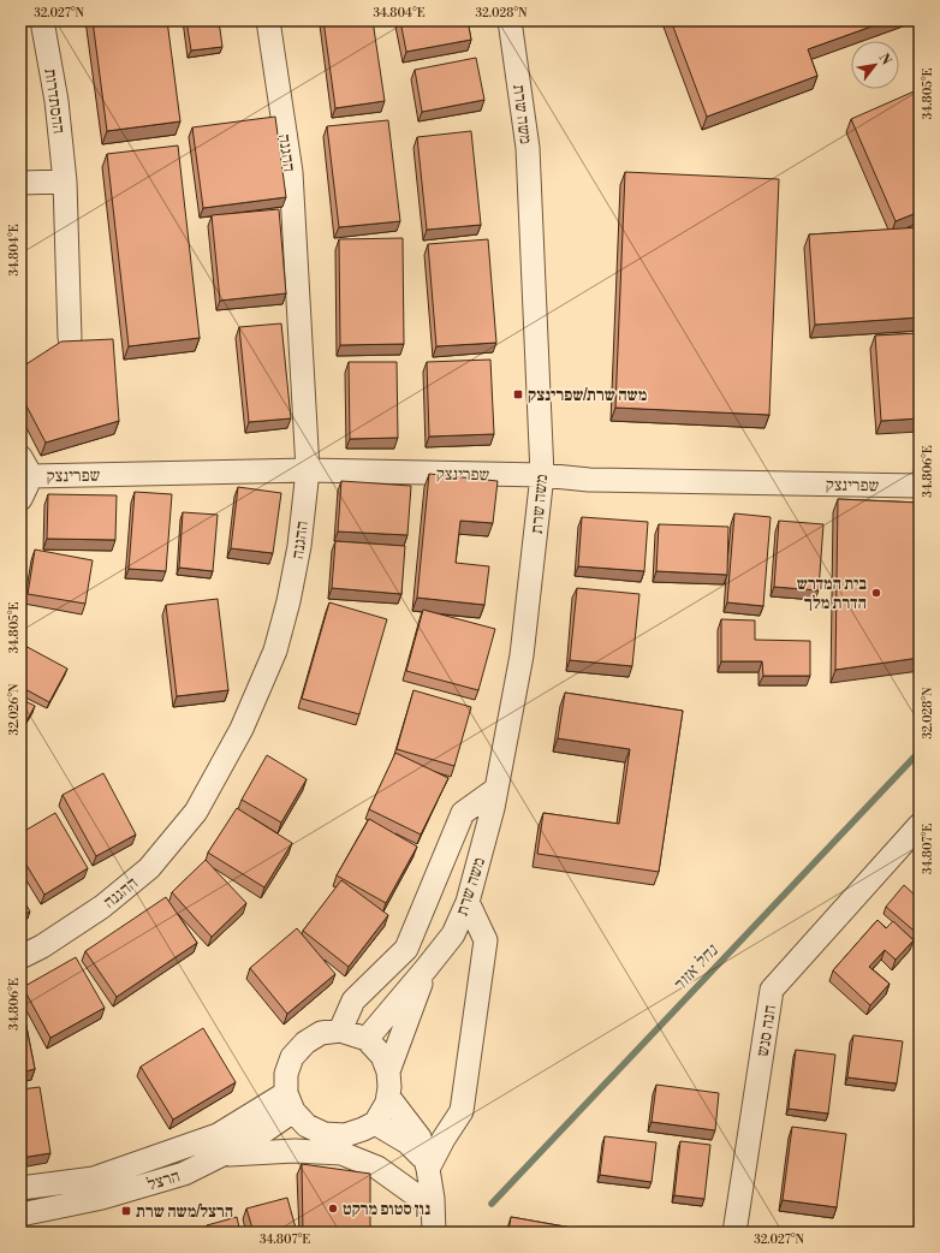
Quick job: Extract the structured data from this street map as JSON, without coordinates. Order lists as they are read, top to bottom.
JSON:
{
  "streets": {
    "street": [
      "ההסתדרות",
      "משה שרת",
      "ההגנה",
      "שפרינצק",
      "חנה סנש",
      "הרצל"
    ]
  },
  "crossings": [
    ["משה שרת", "שפרינצק"],
    ["משה שרת", "הרצל"],
    ["ההגנה", "שפרינצק"]
  ],
  "water": ["נחל אזור"],
  "places": {
    "transit": ["משה שרת/שפרינצק", "הרצל/משה שרת"],
    "other": ["בית המדרש הדרת מלך", "נון סטופ מרקט"]
  },
  "north": "top right",
  "coordinates": [
    "32.027°N",
    "34.804°E",
    "32.028°N",
    "34.805°E",
    "34.806°E",
    "32.026°N",
    "34.807°E"
  ]
}
